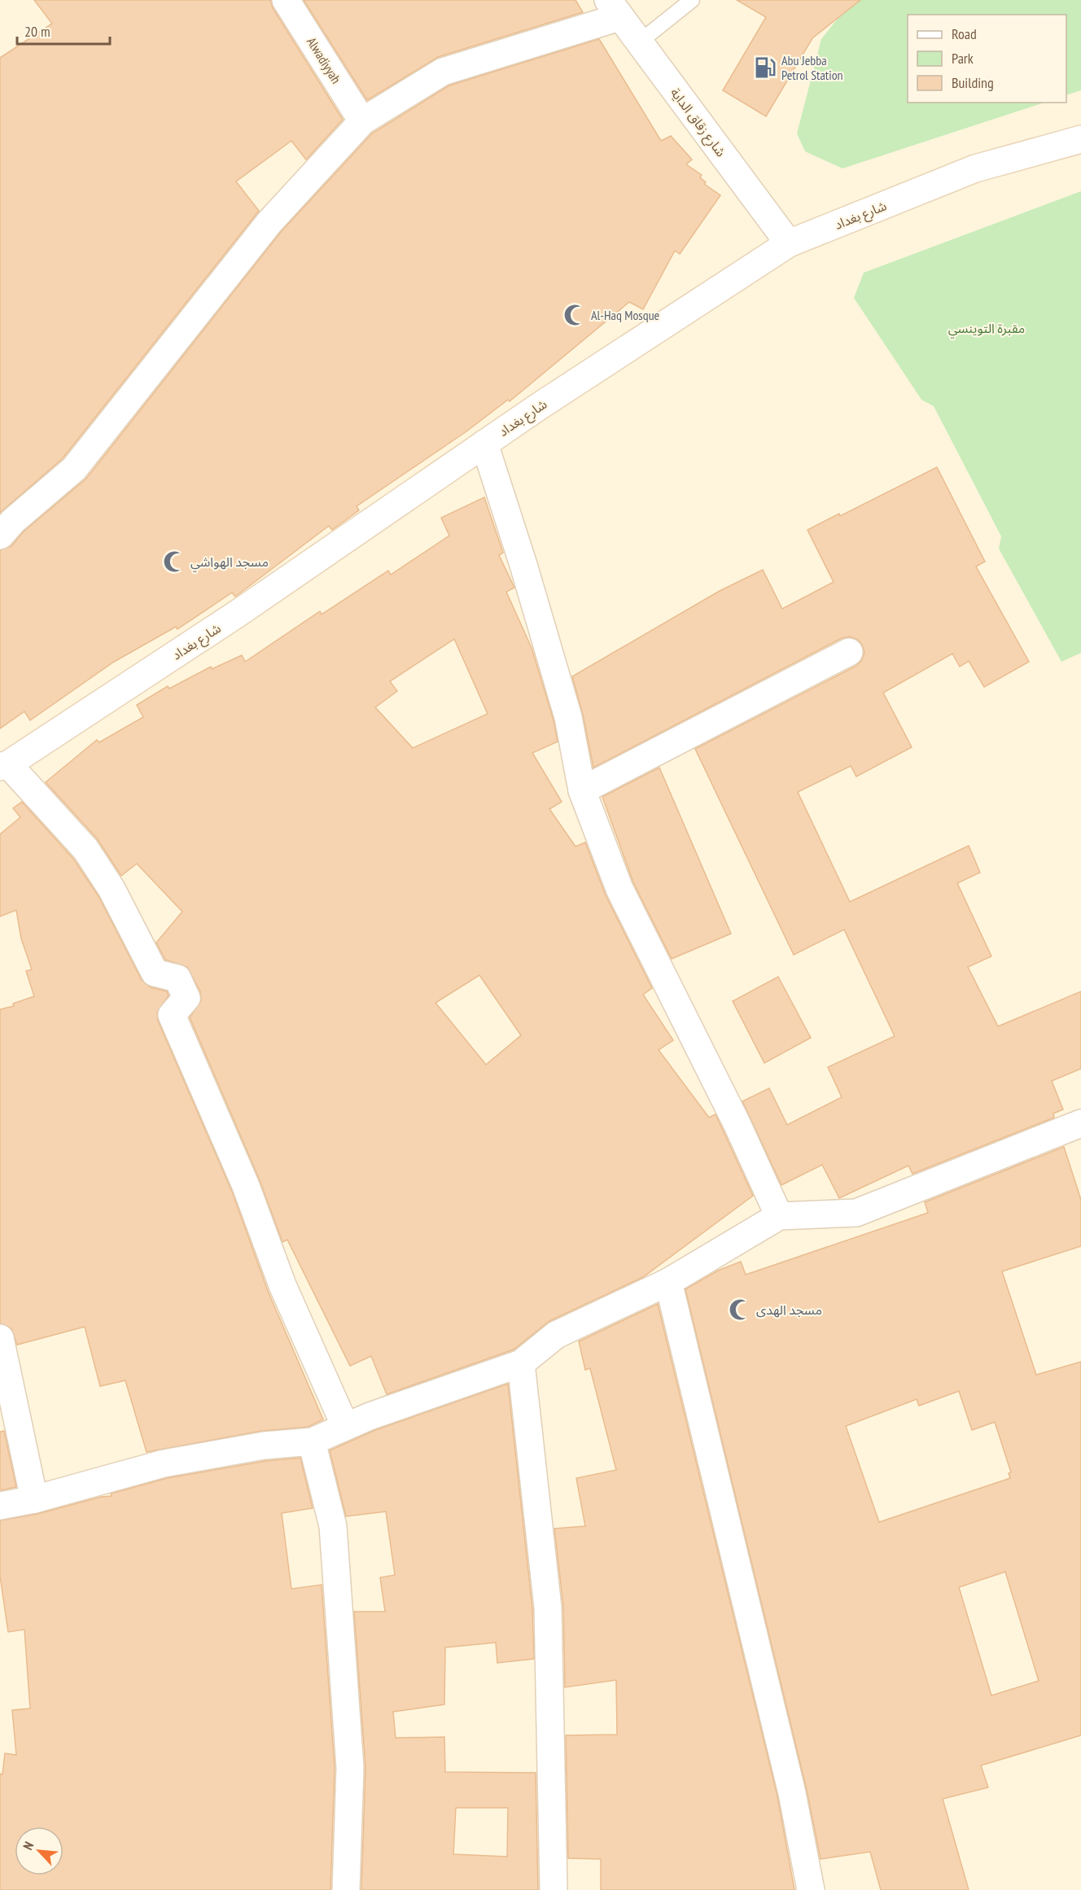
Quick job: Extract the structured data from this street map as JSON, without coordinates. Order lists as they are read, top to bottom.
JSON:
{
  "streets": {
    "street": ["Alwadiyyah", "شارع زقاق الداية", "شارع بغداد"]
  },
  "crossings": [
    ["شارع زقاق الداية", "شارع بغداد"]
  ],
  "parks": ["مقبرة التوينسي"],
  "places": {
    "fuel station": ["Abu Jebba Petrol Station"],
    "mosque": ["Al-Haq Mosque", "مسجد الهواشي", "مسجد الهدى"]
  },
  "legend": ["Road", "Park", "Building"],
  "scale_bar": "20 m",
  "north": "top left"
}
